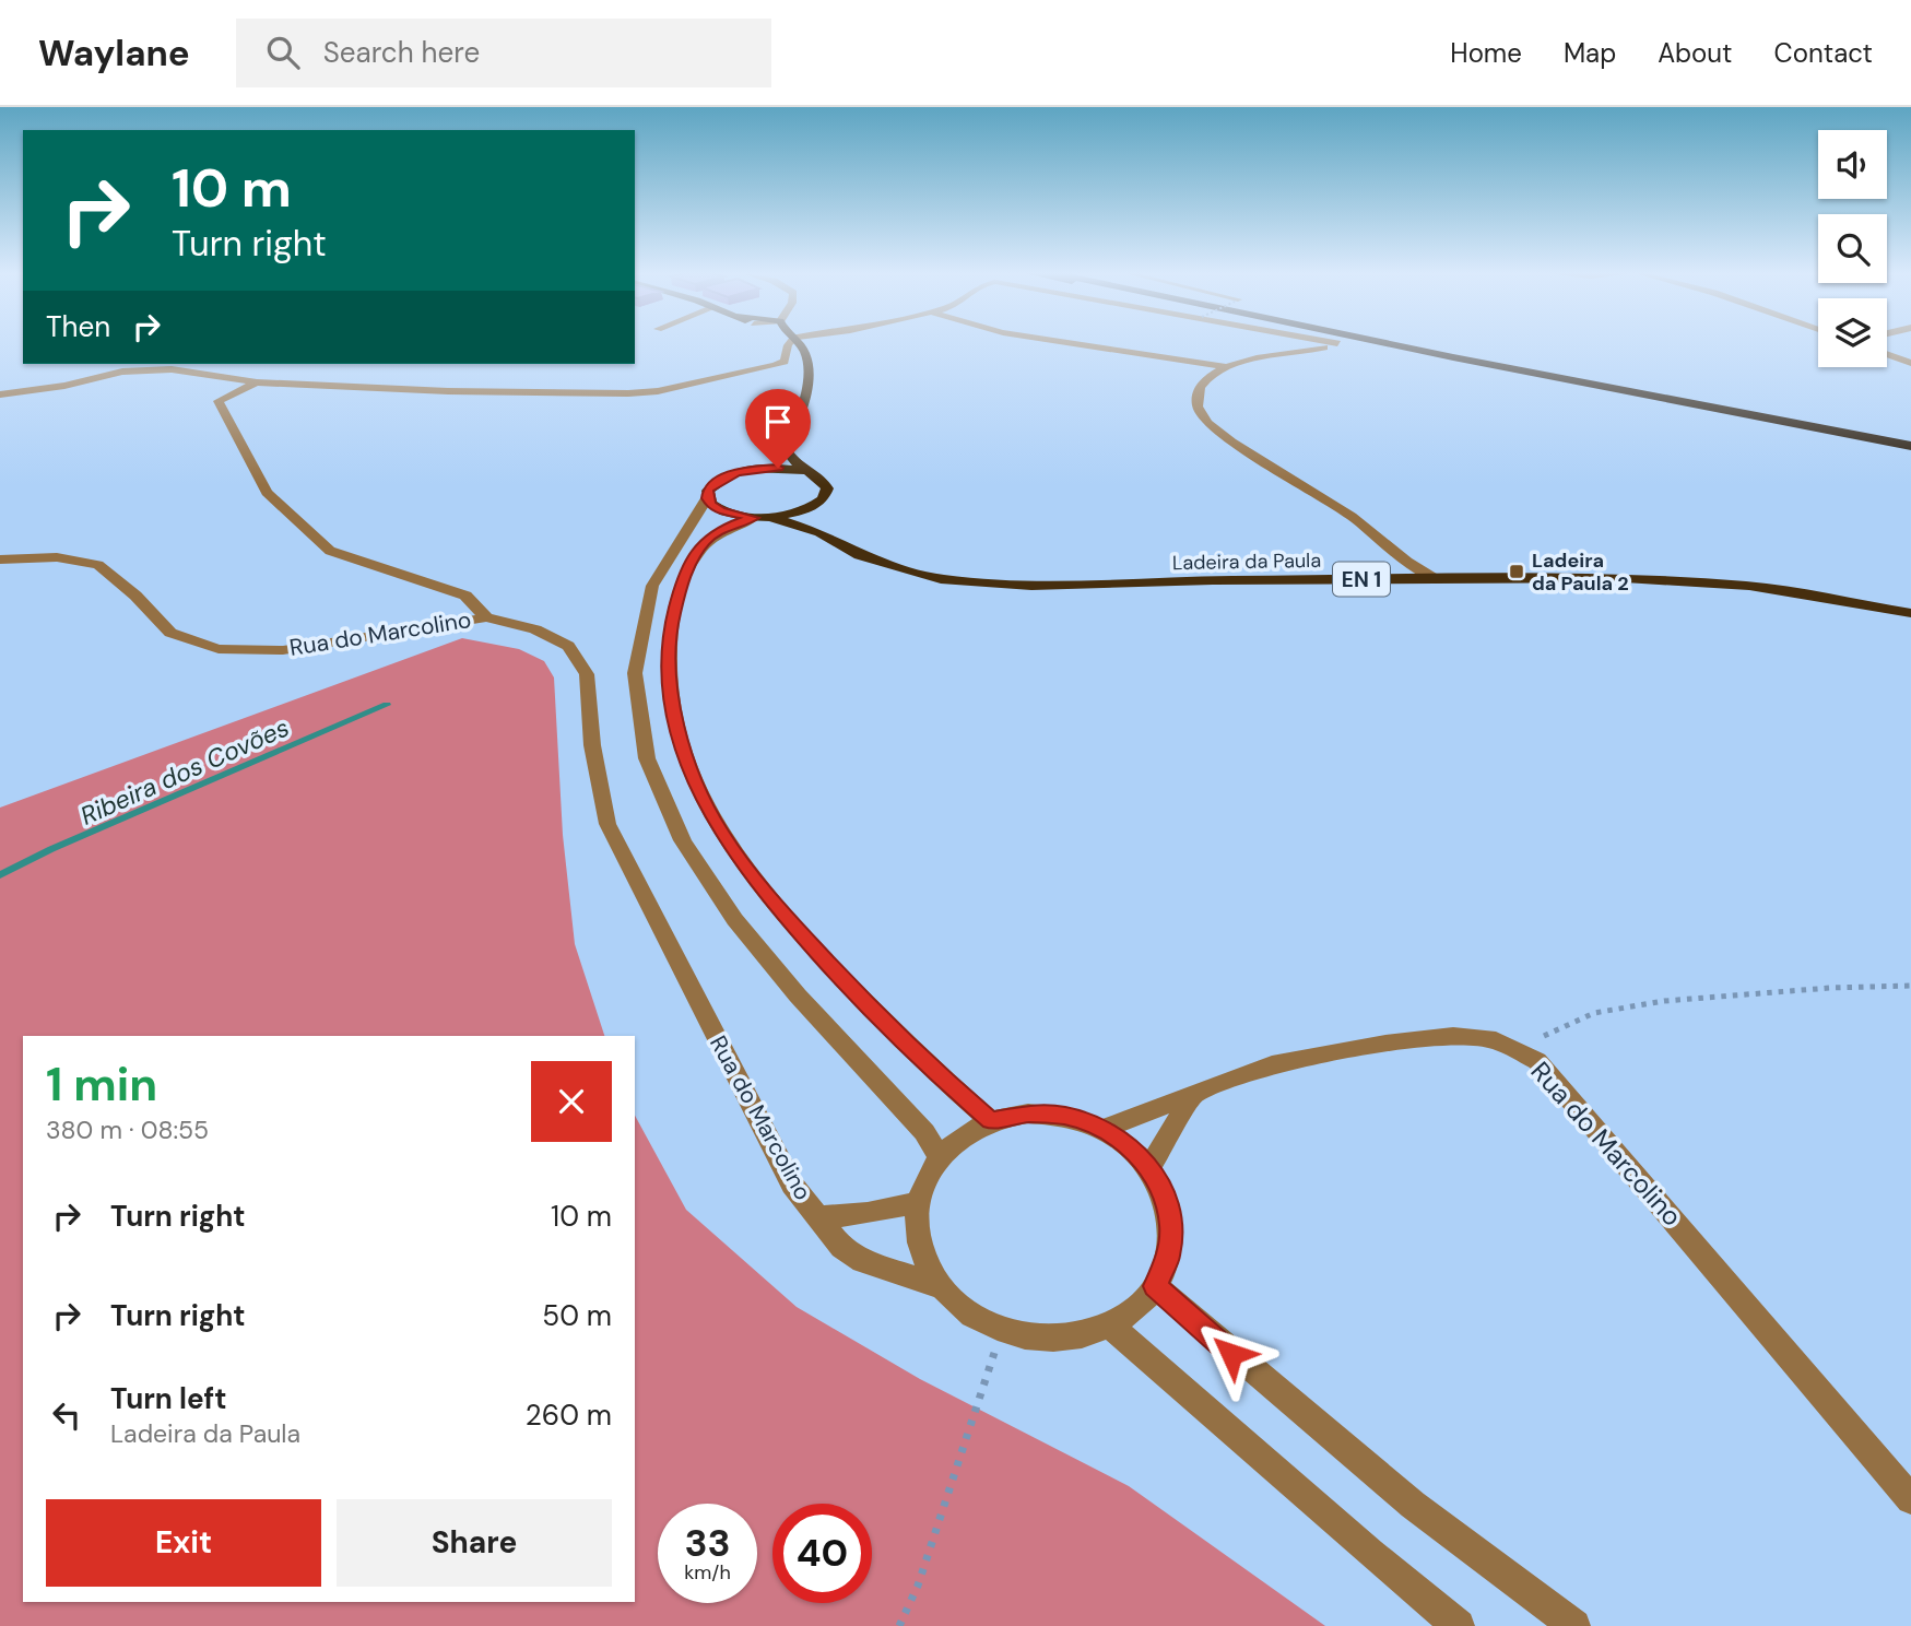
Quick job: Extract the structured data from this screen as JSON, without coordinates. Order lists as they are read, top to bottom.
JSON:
{
  "streets": {
    "main road": ["Ladeira da Paula", "EN 1"],
    "street": ["Rua do Marcolino"]
  },
  "crossings": [
    ["Ladeira da Paula", "EN 1"]
  ],
  "water": ["Ribeira dos Covões"],
  "places": {
    "transit": ["Ladeira da Paula 2"]
  },
  "page": {
    "header": "Waylane",
    "search": "Search here",
    "nav": [
      "Home",
      "Map",
      "About",
      "Contact"
    ],
    "turn": ["10 m", "Turn right"],
    "then": "Then",
    "heading": ["1 min", "380 m · 08:55"],
    "list": [
      {
        "name": "Turn right",
        "value": "10 m"
      },
      {
        "name": "Turn right",
        "value": "50 m"
      },
      {
        "name": "Turn left",
        "note": "Ladeira da Paula",
        "value": "260 m"
      }
    ],
    "buttons": ["Exit", "Share"],
    "speed": "33 km/h",
    "limit": "40"
  }
}
